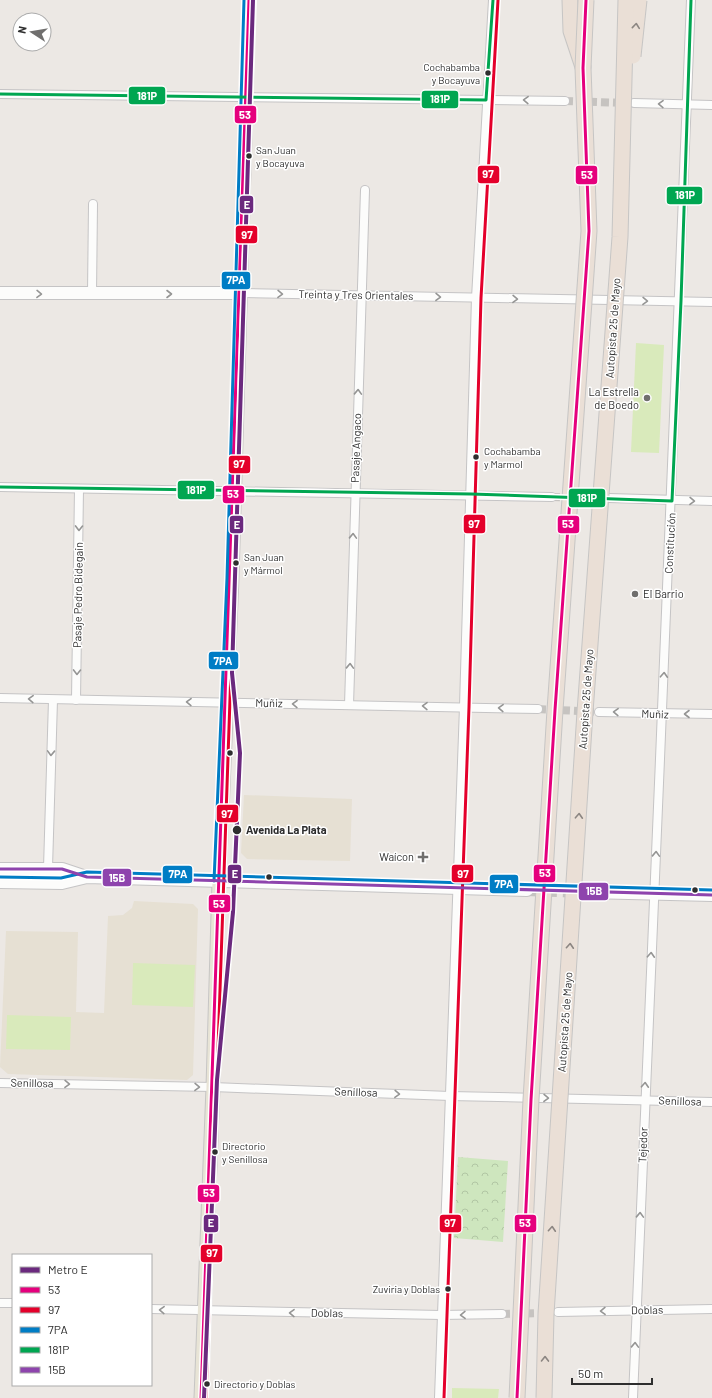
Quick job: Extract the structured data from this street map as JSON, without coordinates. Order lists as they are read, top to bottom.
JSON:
{
  "streets": {
    "highway": ["Autopista 25 de Mayo"],
    "main road": ["Treinta y Tres Orientales"],
    "street": [
      "Pasaje Angaco",
      "Constitución",
      "Pasaje Pedro Bidegain",
      "Muñiz",
      "Senillosa",
      "Tejedor",
      "Doblas"
    ]
  },
  "crossings": [
    ["Treinta y Tres Orientales", "Pasaje Angaco"],
    ["Treinta y Tres Orientales", "Constitución"],
    ["Pasaje Angaco", "Muñiz"],
    ["Constitución", "Muñiz"],
    ["Constitución", "Tejedor"],
    ["Pasaje Pedro Bidegain", "Muñiz"],
    ["Senillosa", "Tejedor"],
    ["Tejedor", "Doblas"]
  ],
  "one_way": [
    "Treinta y Tres Orientales",
    "Pasaje Angaco",
    "Constitución",
    "Pasaje Pedro Bidegain",
    "Muñiz",
    "Senillosa",
    "Tejedor",
    "Doblas"
  ],
  "places": {
    "other": [
      "Cochabamba y Bocayuva",
      "San Juan y Bocayuva",
      "La Estrella de Boedo",
      "Cochabamba y Marmol",
      "San Juan y Mármol",
      "El Barrio",
      "Avenida La Plata",
      "Directorio y Senillosa",
      "Zuviria y Doblas",
      "Directorio y Doblas"
    ],
    "health": ["Waícon"]
  },
  "lines": [
    "metro line E",
    "transit line 53",
    "transit line 97",
    "transit line 7PA",
    "transit line 181P",
    "transit line 15B"
  ],
  "legend": [
    "Metro E",
    "53",
    "97",
    "7PA",
    "181P",
    "15B"
  ],
  "scale_bar": "50 m",
  "north": "left"
}
